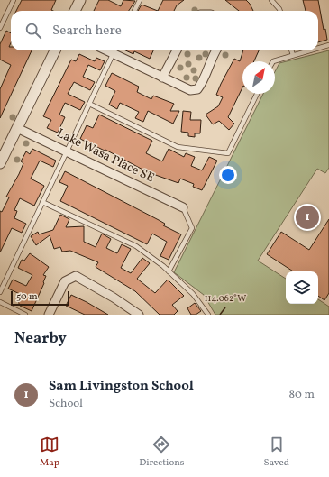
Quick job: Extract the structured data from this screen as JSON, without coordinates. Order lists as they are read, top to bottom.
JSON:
{
  "streets": {
    "street": ["Lake Wasa Place SE"]
  },
  "scale_bar": "50 m",
  "north": "top right",
  "page": {
    "search": "Search here",
    "pins": "1",
    "scale": "50 m",
    "heading": "Nearby",
    "list": [
      {
        "mark": "1",
        "name": "Sam Livingston School",
        "note": "School",
        "value": "80 m"
      }
    ],
    "nav": ["Map", "Directions", "Saved"]
  },
  "coordinates": ["114.062°W"]
}
